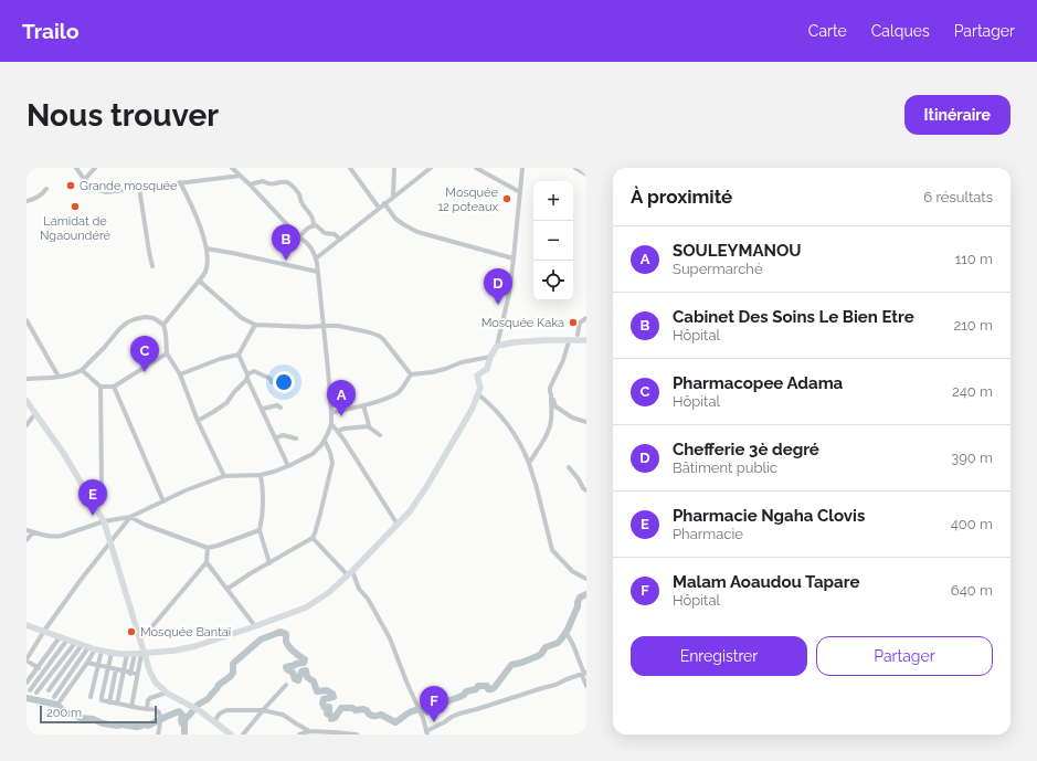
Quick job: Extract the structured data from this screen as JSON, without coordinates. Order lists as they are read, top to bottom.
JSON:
{
  "places": [
    "Grande mosquée",
    "Mosquée 12 poteaux",
    "Lamidat de Ngaoundéré",
    "Mosquée Kaka",
    "Mosquée Bantaï"
  ],
  "scale_bar": "200 m",
  "page": {
    "header": "Trailo",
    "nav": ["Carte", "Calques", "Partager"],
    "buttons": [
      "Itinéraire",
      ["Enregistrer", "Partager"]
    ],
    "title": "Nous trouver",
    "heading": ["À proximité", "6 résultats"],
    "map_buttons": ["+", "−"],
    "pins": [
      "B",
      "D",
      "C",
      "A",
      "E",
      "F"
    ],
    "list": [
      {
        "mark": "A",
        "name": "SOULEYMANOU",
        "note": "Supermarché",
        "value": "110 m"
      },
      {
        "mark": "B",
        "name": "Cabinet Des Soins Le Bien Etre",
        "note": "Hôpital",
        "value": "210 m"
      },
      {
        "mark": "C",
        "name": "Pharmacopee Adama",
        "note": "Hôpital",
        "value": "240 m"
      },
      {
        "mark": "D",
        "name": "Chefferie 3è degré",
        "note": "Bâtiment public",
        "value": "390 m"
      },
      {
        "mark": "E",
        "name": "Pharmacie Ngaha Clovis",
        "note": "Pharmacie",
        "value": "400 m"
      },
      {
        "mark": "F",
        "name": "Malam Aoaudou Tapare",
        "note": "Hôpital",
        "value": "640 m"
      }
    ],
    "scale": "200 m"
  }
}
